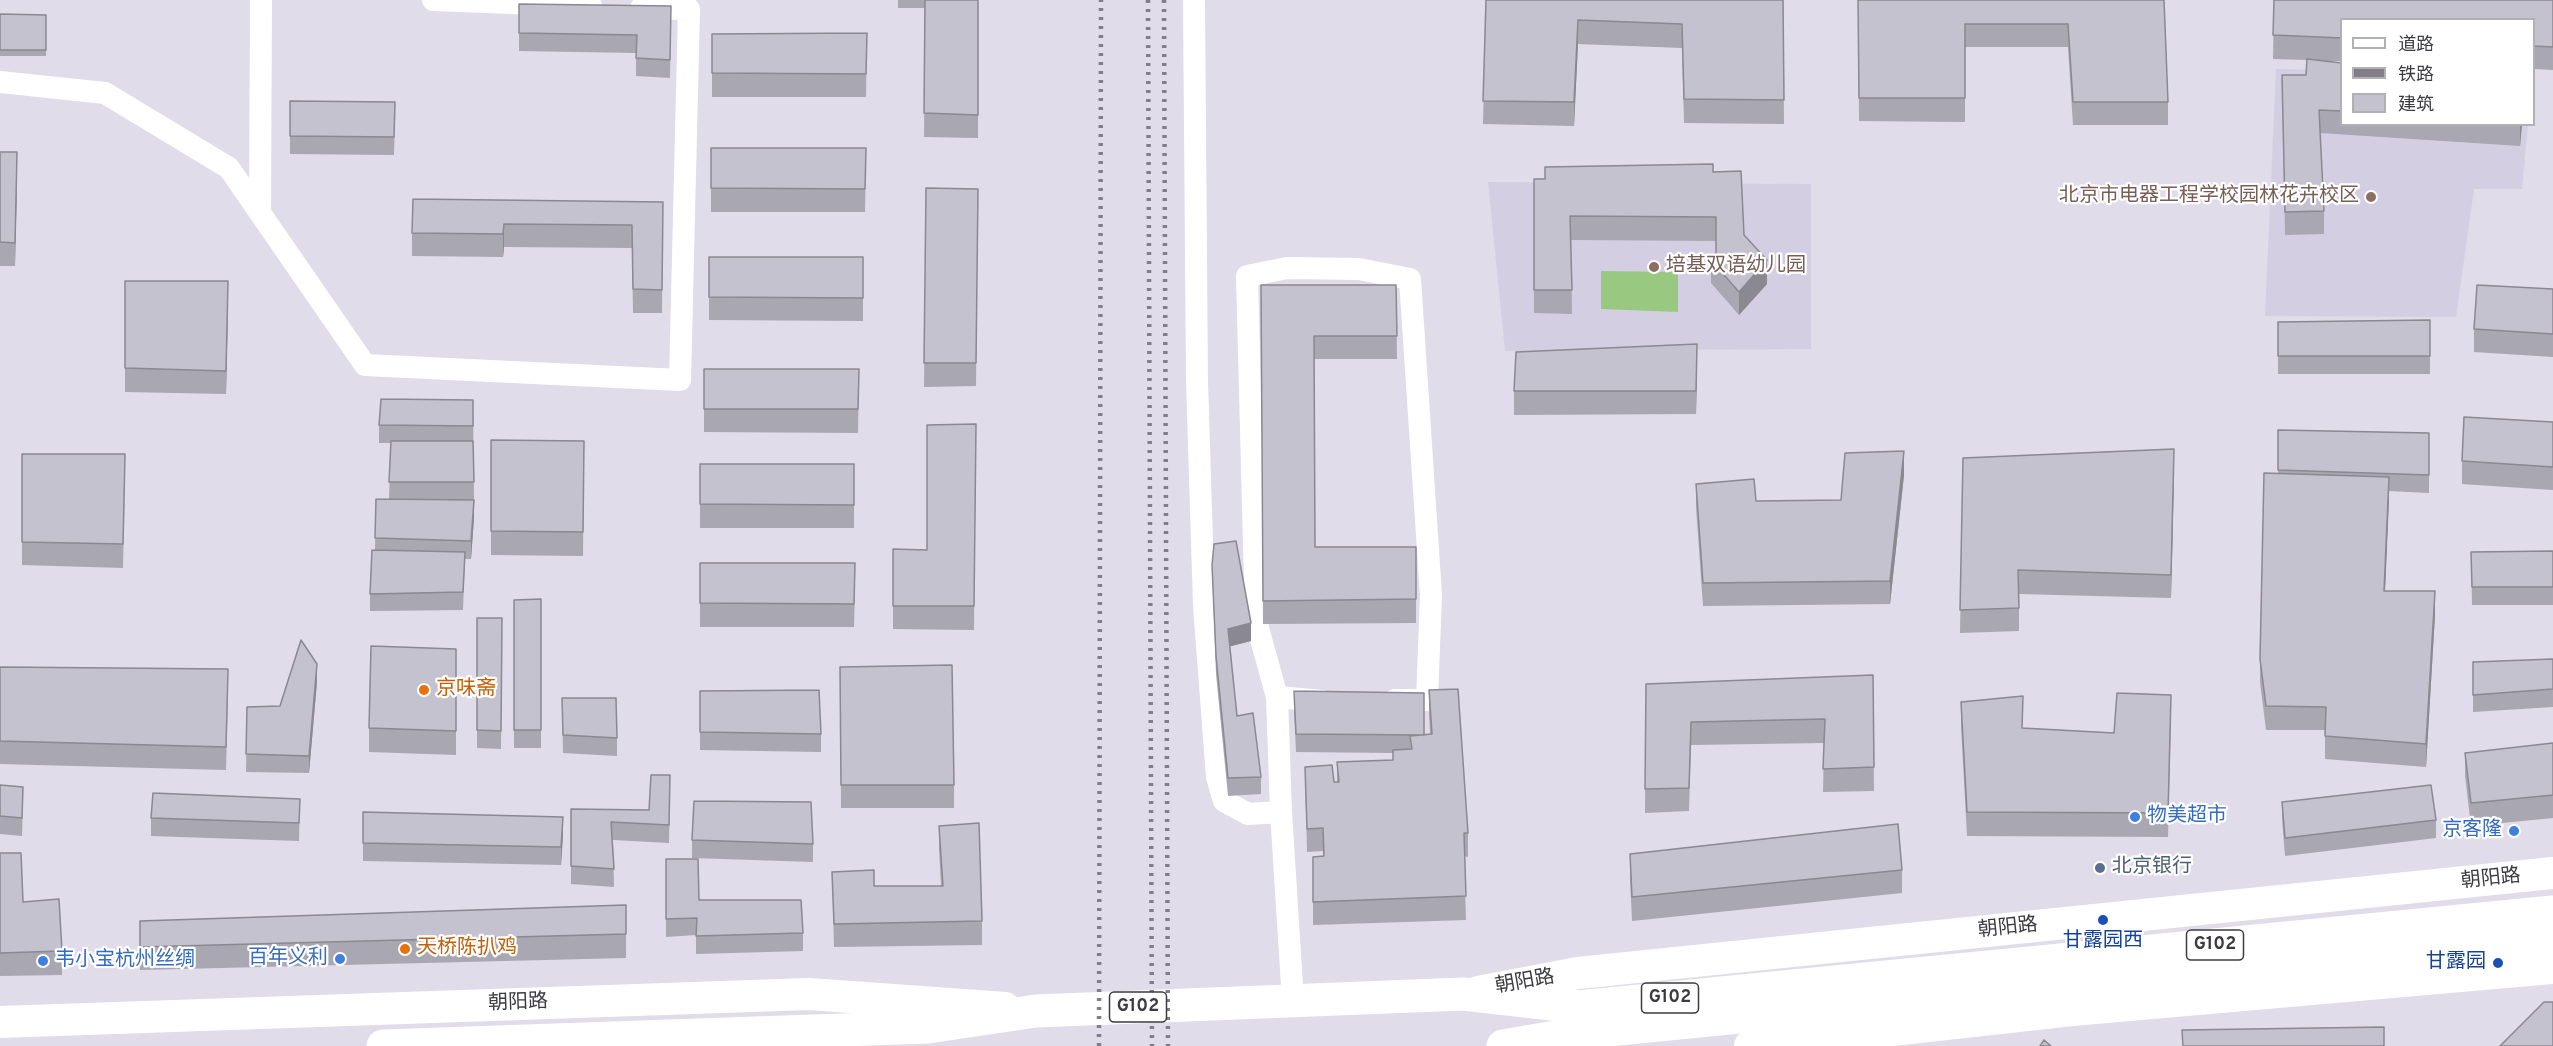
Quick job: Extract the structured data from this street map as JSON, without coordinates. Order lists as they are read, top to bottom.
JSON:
{
  "streets": {
    "highway": ["朝阳路", "G102"]
  },
  "places": [
    "北京市电器工程学校园林花卉校区",
    "培基双语幼儿园",
    "京味斋",
    "物美超市",
    "京客隆",
    "北京银行",
    "甘露园西",
    "天桥陈扒鸡",
    "百年义利",
    "韦小宝杭州丝绸",
    "甘露园"
  ],
  "legend": ["道路", "铁路", "建筑"]
}
